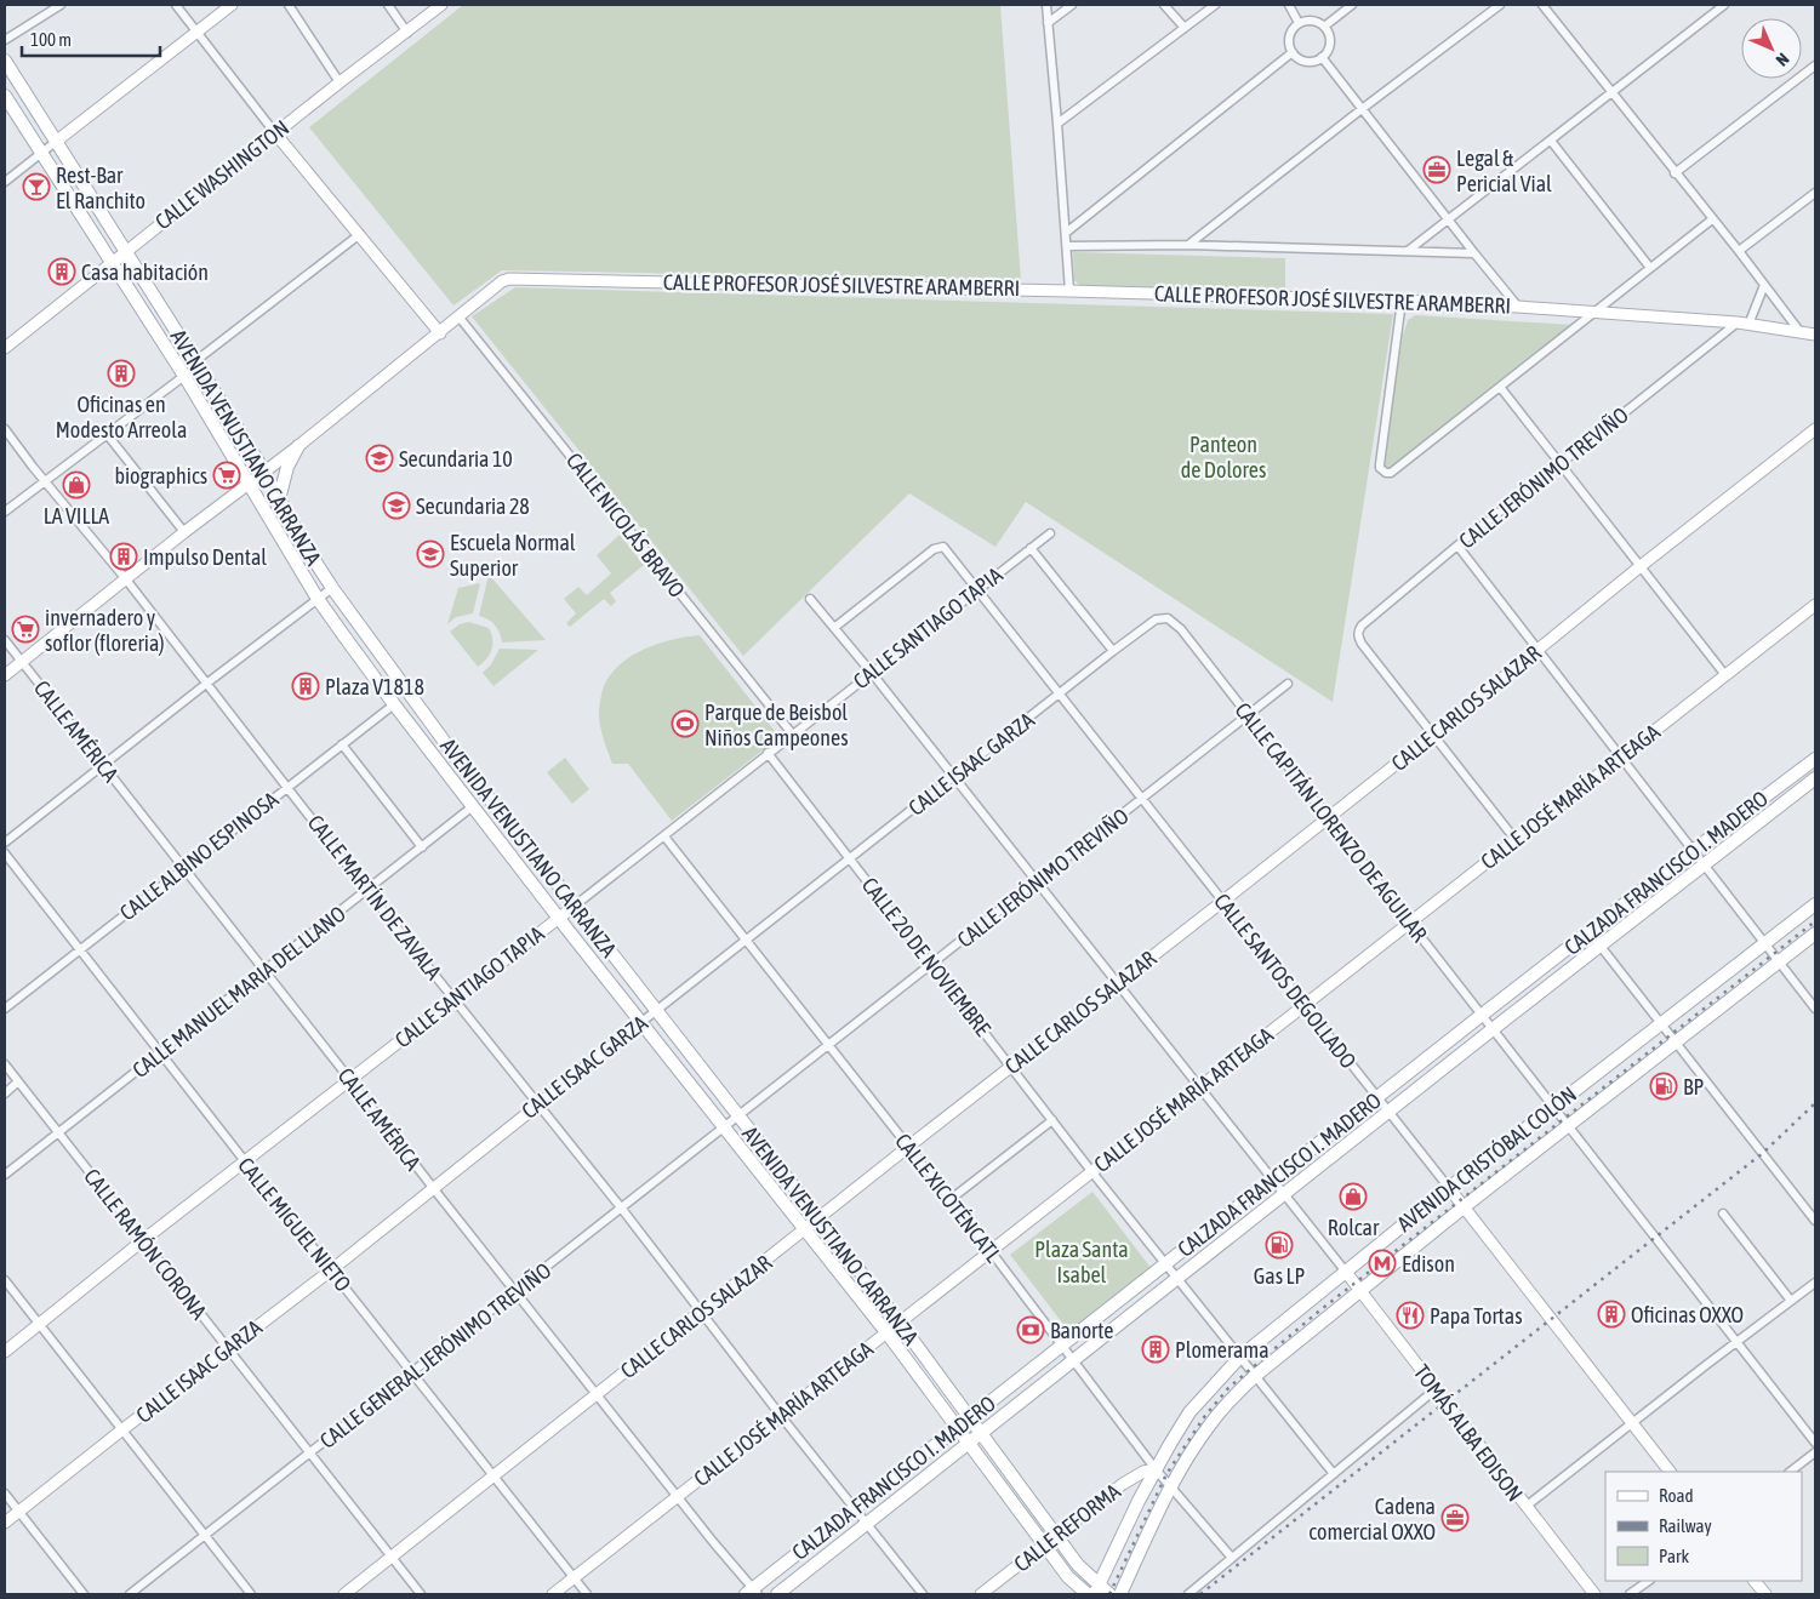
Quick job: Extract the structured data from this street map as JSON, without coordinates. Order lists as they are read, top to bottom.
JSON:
{
  "streets": {
    "main road": ["AVENIDA VENUSTIANO CARRANZA", "CALZADA FRANCISCO I. MADERO", "AVENIDA CRISTÓBAL COLÓN"],
    "street": [
      "CALLE WASHINGTON",
      "CALLE PROFESOR JOSÉ SILVESTRE ARAMBERRI",
      "CALLE JERÓNIMO TREVIÑO",
      "CALLE NICOLÁS BRAVO",
      "CALLE SANTIAGO TAPIA",
      "CALLE CARLOS SALAZAR",
      "CALLE AMÉRICA",
      "CALLE ISAAC GARZA",
      "CALLE JOSÉ MARÍA ARTEAGA",
      "CALLE CAPITÁN LORENZO DE AGUILAR",
      "CALLE ALBINO ESPINOSA",
      "CALLE MARTÍN DE ZAVALA",
      "CALLE 20 DE NOVIEMBRE",
      "CALLE SANTOS DEGOLLADO",
      "CALLE MANUEL MARIA DEL LLANO",
      "CALLE XICOTÉNCATL",
      "CALLE MIGUEL NIETO",
      "CALLE RAMÓN CORONA",
      "CALLE GENERAL JERÓNIMO TREVIÑO",
      "TOMÁS ALBA EDISON",
      "CALLE REFORMA"
    ]
  },
  "crossings": [
    ["CALLE WASHINGTON", "AVENIDA VENUSTIANO CARRANZA"],
    ["CALLE PROFESOR JOSÉ SILVESTRE ARAMBERRI", "AVENIDA VENUSTIANO CARRANZA"],
    ["CALLE PROFESOR JOSÉ SILVESTRE ARAMBERRI", "CALLE JERÓNIMO TREVIÑO"],
    ["CALLE PROFESOR JOSÉ SILVESTRE ARAMBERRI", "CALLE NICOLÁS BRAVO"],
    ["CALLE PROFESOR JOSÉ SILVESTRE ARAMBERRI", "CALLE AMÉRICA"],
    ["CALLE PROFESOR JOSÉ SILVESTRE ARAMBERRI", "CALLE MARTÍN DE ZAVALA"],
    ["AVENIDA VENUSTIANO CARRANZA", "CALLE JERÓNIMO TREVIÑO"],
    ["AVENIDA VENUSTIANO CARRANZA", "CALLE SANTIAGO TAPIA"],
    ["AVENIDA VENUSTIANO CARRANZA", "CALLE CARLOS SALAZAR"],
    ["AVENIDA VENUSTIANO CARRANZA", "CALLE ISAAC GARZA"],
    ["AVENIDA VENUSTIANO CARRANZA", "CALLE JOSÉ MARÍA ARTEAGA"],
    ["AVENIDA VENUSTIANO CARRANZA", "CALLE ALBINO ESPINOSA"],
    ["AVENIDA VENUSTIANO CARRANZA", "CALZADA FRANCISCO I. MADERO"],
    ["AVENIDA VENUSTIANO CARRANZA", "CALLE MANUEL MARIA DEL LLANO"],
    ["AVENIDA VENUSTIANO CARRANZA", "AVENIDA CRISTÓBAL COLÓN"],
    ["AVENIDA VENUSTIANO CARRANZA", "CALLE GENERAL JERÓNIMO TREVIÑO"],
    ["AVENIDA VENUSTIANO CARRANZA", "CALLE REFORMA"],
    ["CALLE JERÓNIMO TREVIÑO", "CALLE CARLOS SALAZAR"],
    ["CALLE JERÓNIMO TREVIÑO", "CALLE CAPITÁN LORENZO DE AGUILAR"],
    ["CALLE JERÓNIMO TREVIÑO", "CALLE 20 DE NOVIEMBRE"],
    ["CALLE JERÓNIMO TREVIÑO", "CALLE SANTOS DEGOLLADO"],
    ["CALLE JERÓNIMO TREVIÑO", "CALLE XICOTÉNCATL"],
    ["CALLE JERÓNIMO TREVIÑO", "CALLE GENERAL JERÓNIMO TREVIÑO"],
    ["CALLE NICOLÁS BRAVO", "CALLE SANTIAGO TAPIA"],
    ["CALLE SANTIAGO TAPIA", "CALLE AMÉRICA"],
    ["CALLE SANTIAGO TAPIA", "CALLE MARTÍN DE ZAVALA"],
    ["CALLE SANTIAGO TAPIA", "CALLE 20 DE NOVIEMBRE"],
    ["CALLE SANTIAGO TAPIA", "CALLE SANTOS DEGOLLADO"],
    ["CALLE SANTIAGO TAPIA", "CALLE XICOTÉNCATL"],
    ["CALLE SANTIAGO TAPIA", "CALLE MIGUEL NIETO"],
    ["CALLE SANTIAGO TAPIA", "CALLE RAMÓN CORONA"],
    ["CALLE CARLOS SALAZAR", "CALLE AMÉRICA"],
    ["CALLE CARLOS SALAZAR", "CALLE CAPITÁN LORENZO DE AGUILAR"],
    ["CALLE CARLOS SALAZAR", "CALLE MARTÍN DE ZAVALA"],
    ["CALLE CARLOS SALAZAR", "CALLE 20 DE NOVIEMBRE"],
    ["CALLE CARLOS SALAZAR", "CALLE SANTOS DEGOLLADO"],
    ["CALLE CARLOS SALAZAR", "CALLE XICOTÉNCATL"],
    ["CALLE CARLOS SALAZAR", "CALLE MIGUEL NIETO"],
    ["CALLE CARLOS SALAZAR", "CALLE RAMÓN CORONA"],
    ["CALLE AMÉRICA", "CALLE ISAAC GARZA"],
    ["CALLE AMÉRICA", "CALLE JOSÉ MARÍA ARTEAGA"],
    ["CALLE AMÉRICA", "CALLE ALBINO ESPINOSA"],
    ["CALLE AMÉRICA", "CALZADA FRANCISCO I. MADERO"],
    ["CALLE AMÉRICA", "CALLE MANUEL MARIA DEL LLANO"],
    ["CALLE AMÉRICA", "CALLE GENERAL JERÓNIMO TREVIÑO"],
    ["CALLE ISAAC GARZA", "CALLE CAPITÁN LORENZO DE AGUILAR"],
    ["CALLE ISAAC GARZA", "CALLE MARTÍN DE ZAVALA"],
    ["CALLE ISAAC GARZA", "CALLE 20 DE NOVIEMBRE"],
    ["CALLE ISAAC GARZA", "CALLE SANTOS DEGOLLADO"],
    ["CALLE ISAAC GARZA", "CALLE XICOTÉNCATL"],
    ["CALLE ISAAC GARZA", "CALLE MIGUEL NIETO"],
    ["CALLE ISAAC GARZA", "CALLE RAMÓN CORONA"],
    ["CALLE JOSÉ MARÍA ARTEAGA", "CALLE CAPITÁN LORENZO DE AGUILAR"],
    ["CALLE JOSÉ MARÍA ARTEAGA", "CALLE MARTÍN DE ZAVALA"],
    ["CALLE JOSÉ MARÍA ARTEAGA", "CALLE 20 DE NOVIEMBRE"],
    ["CALLE JOSÉ MARÍA ARTEAGA", "CALLE SANTOS DEGOLLADO"],
    ["CALLE JOSÉ MARÍA ARTEAGA", "CALLE XICOTÉNCATL"],
    ["CALLE JOSÉ MARÍA ARTEAGA", "CALLE MIGUEL NIETO"],
    ["CALLE CAPITÁN LORENZO DE AGUILAR", "CALZADA FRANCISCO I. MADERO"],
    ["CALLE ALBINO ESPINOSA", "CALLE MARTÍN DE ZAVALA"],
    ["CALLE ALBINO ESPINOSA", "CALLE MIGUEL NIETO"],
    ["CALZADA FRANCISCO I. MADERO", "CALLE MARTÍN DE ZAVALA"],
    ["CALZADA FRANCISCO I. MADERO", "CALLE 20 DE NOVIEMBRE"],
    ["CALZADA FRANCISCO I. MADERO", "CALLE SANTOS DEGOLLADO"],
    ["CALZADA FRANCISCO I. MADERO", "CALLE XICOTÉNCATL"],
    ["CALLE MARTÍN DE ZAVALA", "CALLE MANUEL MARIA DEL LLANO"],
    ["CALLE MARTÍN DE ZAVALA", "CALLE GENERAL JERÓNIMO TREVIÑO"],
    ["CALLE 20 DE NOVIEMBRE", "AVENIDA CRISTÓBAL COLÓN"],
    ["CALLE SANTOS DEGOLLADO", "AVENIDA CRISTÓBAL COLÓN"],
    ["CALLE MANUEL MARIA DEL LLANO", "CALLE MIGUEL NIETO"],
    ["CALLE MANUEL MARIA DEL LLANO", "CALLE RAMÓN CORONA"],
    ["AVENIDA CRISTÓBAL COLÓN", "CALLE XICOTÉNCATL"],
    ["AVENIDA CRISTÓBAL COLÓN", "TOMÁS ALBA EDISON"],
    ["AVENIDA CRISTÓBAL COLÓN", "CALLE REFORMA"],
    ["CALLE XICOTÉNCATL", "CALLE REFORMA"],
    ["CALLE MIGUEL NIETO", "CALLE GENERAL JERÓNIMO TREVIÑO"],
    ["CALLE RAMÓN CORONA", "CALLE GENERAL JERÓNIMO TREVIÑO"]
  ],
  "parks": ["Panteon de Dolores", "Plaza Santa Isabel"],
  "places": {
    "office": ["Legal & Pericial Vial", "Cadena comercial OXXO"],
    "bar": ["Rest-Bar El Ranchito"],
    "building": [
      "Casa habitación",
      "Oficinas en Modesto Arreola",
      "Impulso Dental",
      "Plaza V1818",
      "Oficinas OXXO",
      "Plomerama"
    ],
    "school or university": ["Secundaria 10", "Secundaria 28", "Escuela Normal Superior"],
    "supermarket": ["biographics", "invernadero y soflor (floreria)"],
    "shop": ["LA VILLA", "Rolcar"],
    "sports": ["Parque de Beisbol Niños Campeones"],
    "fuel station": ["BP", "Gas LP"],
    "metro station": ["Edison"],
    "restaurant": ["Papa Tortas"],
    "bank": ["Banorte"]
  },
  "legend": ["Road", "Railway", "Park"],
  "scale_bar": "100 m",
  "north": "bottom right"
}
